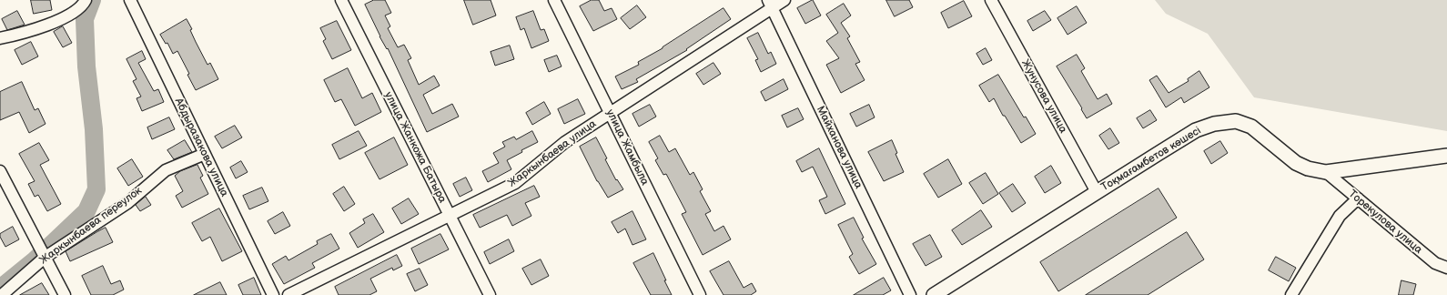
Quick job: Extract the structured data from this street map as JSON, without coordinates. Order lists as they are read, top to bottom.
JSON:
{
  "streets": {
    "street": [
      "Жунусова улица",
      "Абдыразакова улица",
      "улица Жанкожа Батыра",
      "улица Жамбыла",
      "Майханова улица",
      "Жаркынбаева улица",
      "Тоқмағамбетов көшесі",
      "Торекулова улица",
      "Жаркынбаева переулок"
    ]
  },
  "crossings": [
    ["Жунусова улица", "Тоқмағамбетов көшесі"],
    ["Абдыразакова улица", "Жаркынбаева переулок"],
    ["улица Жанкожа Батыра", "Жаркынбаева улица"],
    ["улица Жамбыла", "Жаркынбаева улица"],
    ["Майханова улица", "Жаркынбаева улица"],
    ["Тоқмағамбетов көшесі", "Торекулова улица"]
  ]
}
